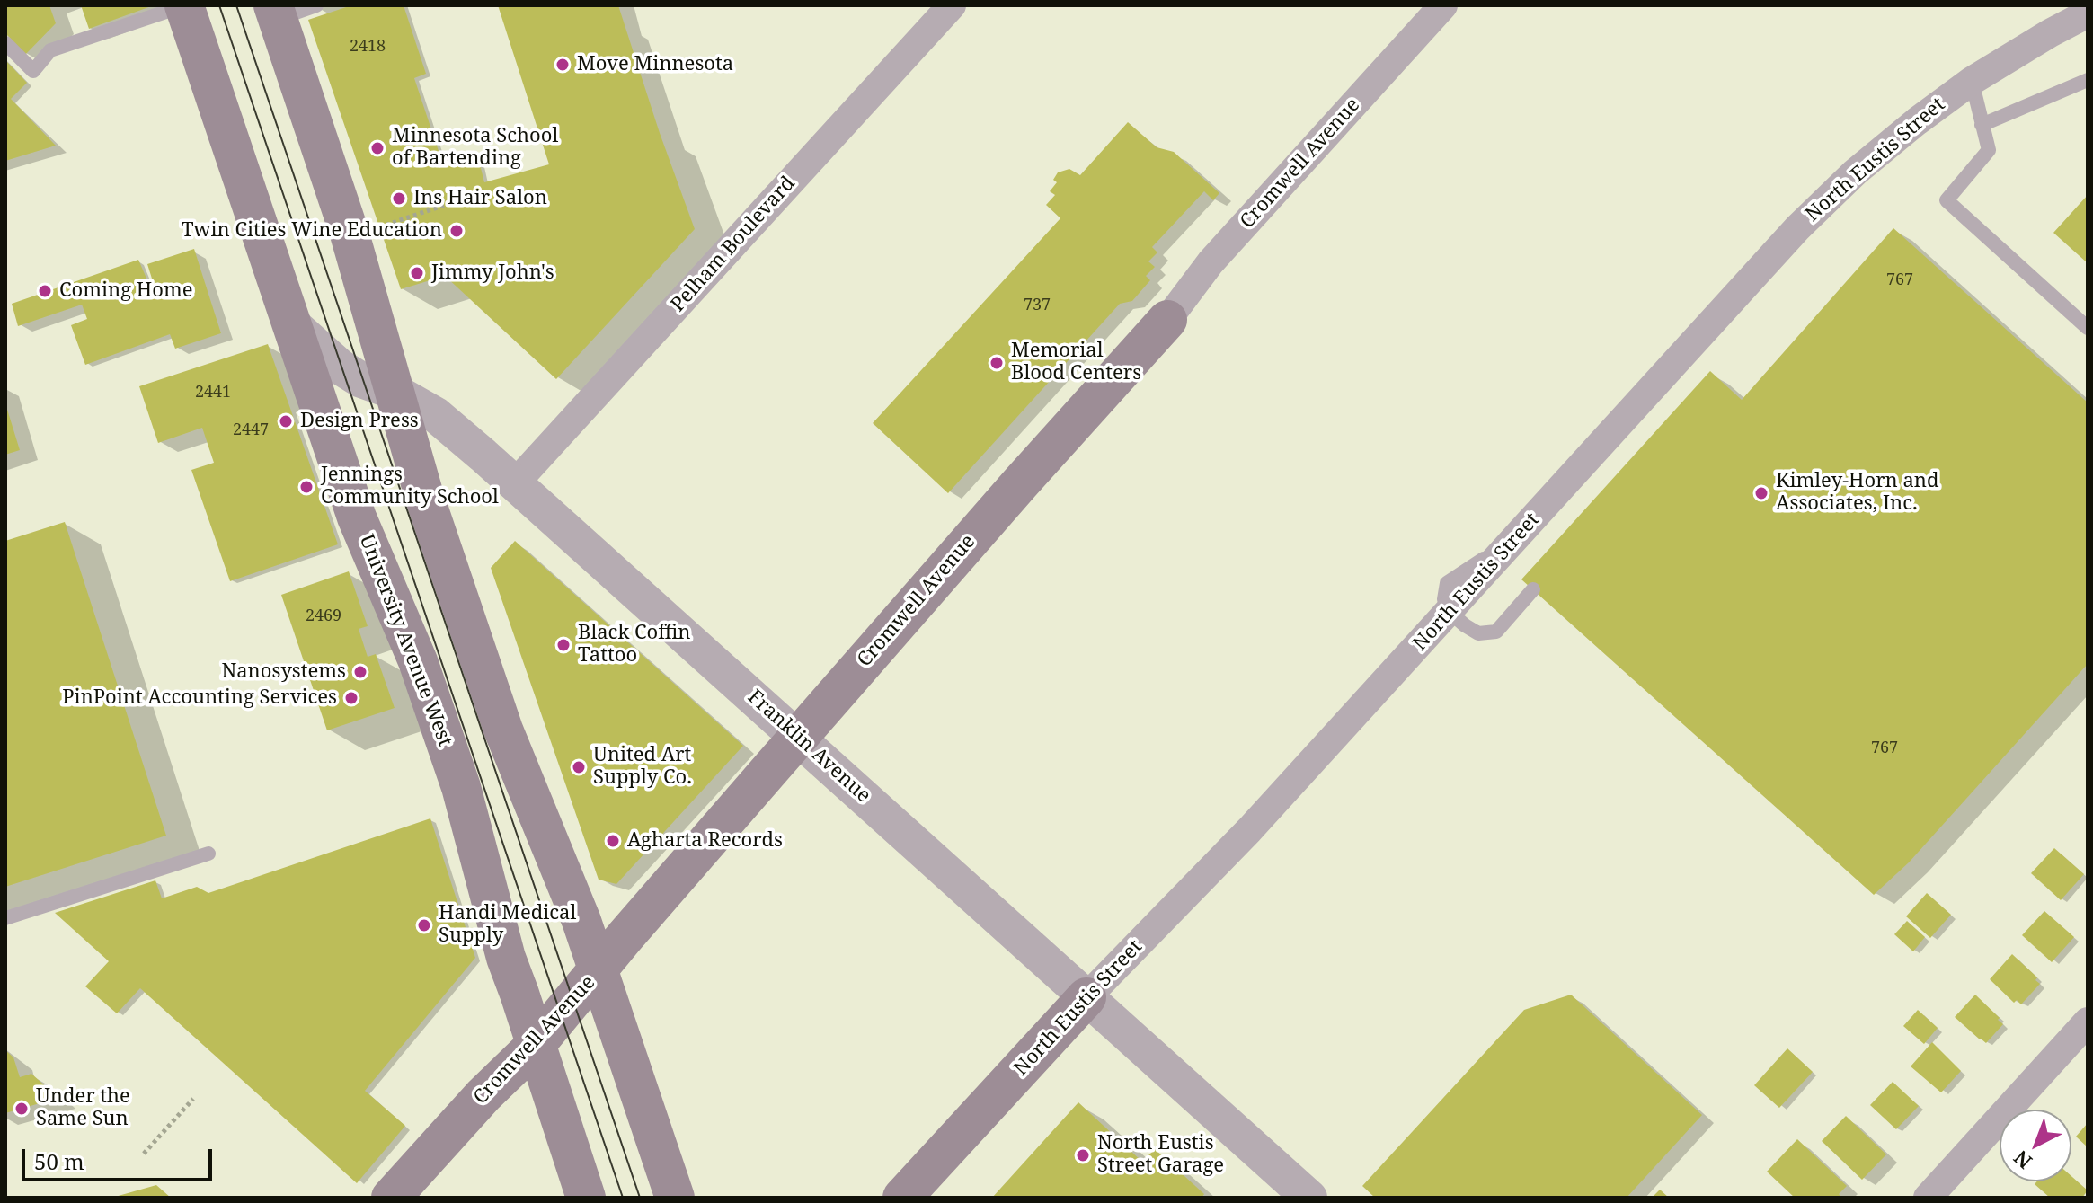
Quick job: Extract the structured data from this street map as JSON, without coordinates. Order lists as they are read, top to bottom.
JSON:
{
  "streets": {
    "main road": ["North Eustis Street", "Cromwell Avenue", "University Avenue West"],
    "street": ["Pelham Boulevard", "Franklin Avenue"]
  },
  "crossings": [
    ["North Eustis Street", "Franklin Avenue"],
    ["Cromwell Avenue", "University Avenue West"],
    ["Cromwell Avenue", "Franklin Avenue"],
    ["Pelham Boulevard", "Franklin Avenue"],
    ["University Avenue West", "Franklin Avenue"]
  ],
  "places": [
    "Move Minnesota",
    "Minnesota School of Bartending",
    "Ins Hair Salon",
    "Twin Cities Wine Education",
    "Jimmy John's",
    "Coming Home",
    "Memorial Blood Centers",
    "Design Press",
    "Jennings Community School",
    "Kimley-Horn and Associates, Inc.",
    "Black Coffin Tattoo",
    "Nanosystems",
    "PinPoint Accounting Services",
    "United Art Supply Co.",
    "Agharta Records",
    "Handi Medical Supply",
    "Under the Same Sun",
    "North Eustis Street Garage"
  ],
  "house_numbers": [
    "2418",
    "767",
    "737",
    "2441",
    "2447",
    "2469",
    "767"
  ],
  "scale_bar": "50 m",
  "north": "bottom left"
}
